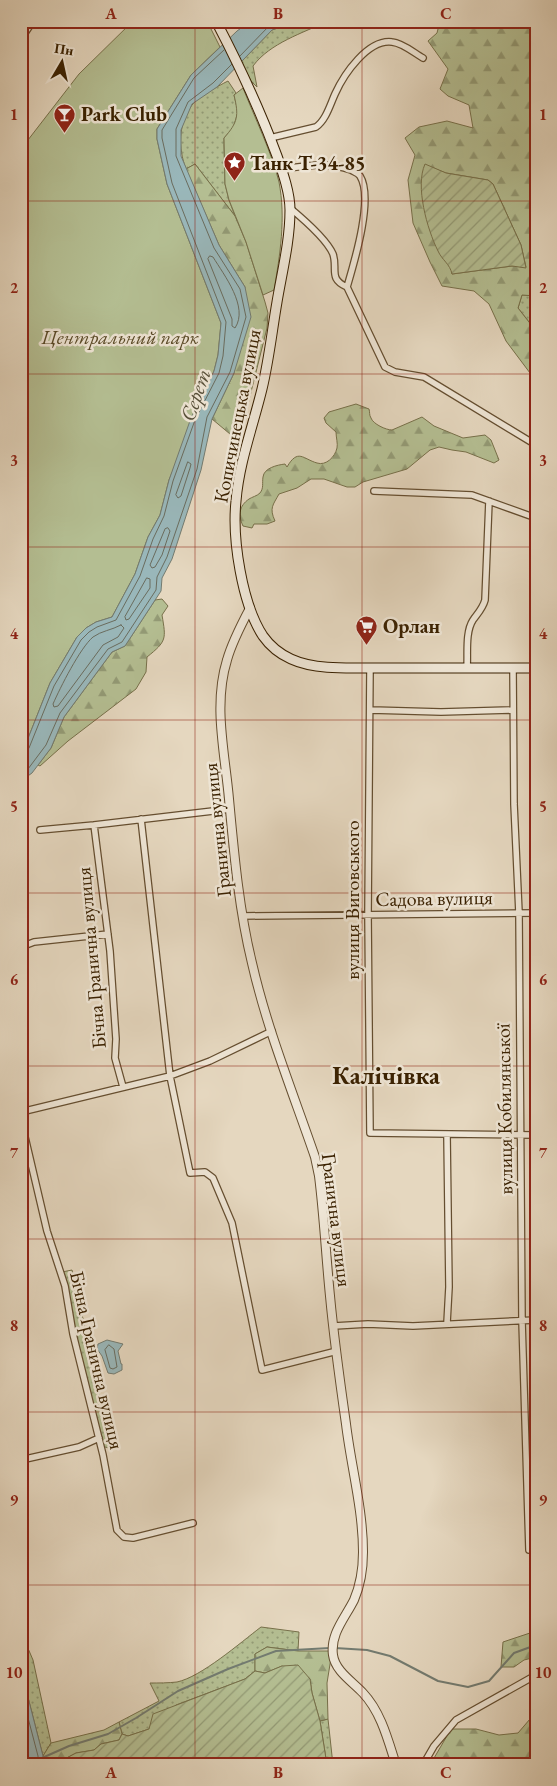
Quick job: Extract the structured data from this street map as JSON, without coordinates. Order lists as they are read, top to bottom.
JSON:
{
  "streets": {
    "main road": ["Копичинецька вулиця"],
    "street": [
      "Гранична вулиця",
      "Садова вулиця",
      "вулиця Виговського",
      "Бічна Гранична вулиця",
      "вулиця Кобилянської"
    ]
  },
  "crossings": [
    ["Копичинецька вулиця", "Гранична вулиця"],
    ["Копичинецька вулиця", "вулиця Виговського"],
    ["Копичинецька вулиця", "вулиця Кобилянської"],
    ["Гранична вулиця", "Садова вулиця"],
    ["Садова вулиця", "вулиця Виговського"],
    ["Садова вулиця", "вулиця Кобилянської"]
  ],
  "districts": ["Калічівка"],
  "water": ["Серет"],
  "parks": ["Центральний парк"],
  "places": {
    "bar": ["Park Club"],
    "place": ["Танк Т-34-85"],
    "supermarket": ["Орлан"]
  },
  "north": "top",
  "grid": {
    "columns": ["A", "B", "C"],
    "rows": [
      "1",
      "2",
      "3",
      "4",
      "5",
      "6",
      "7",
      "8",
      "9",
      "10"
    ]
  }
}
